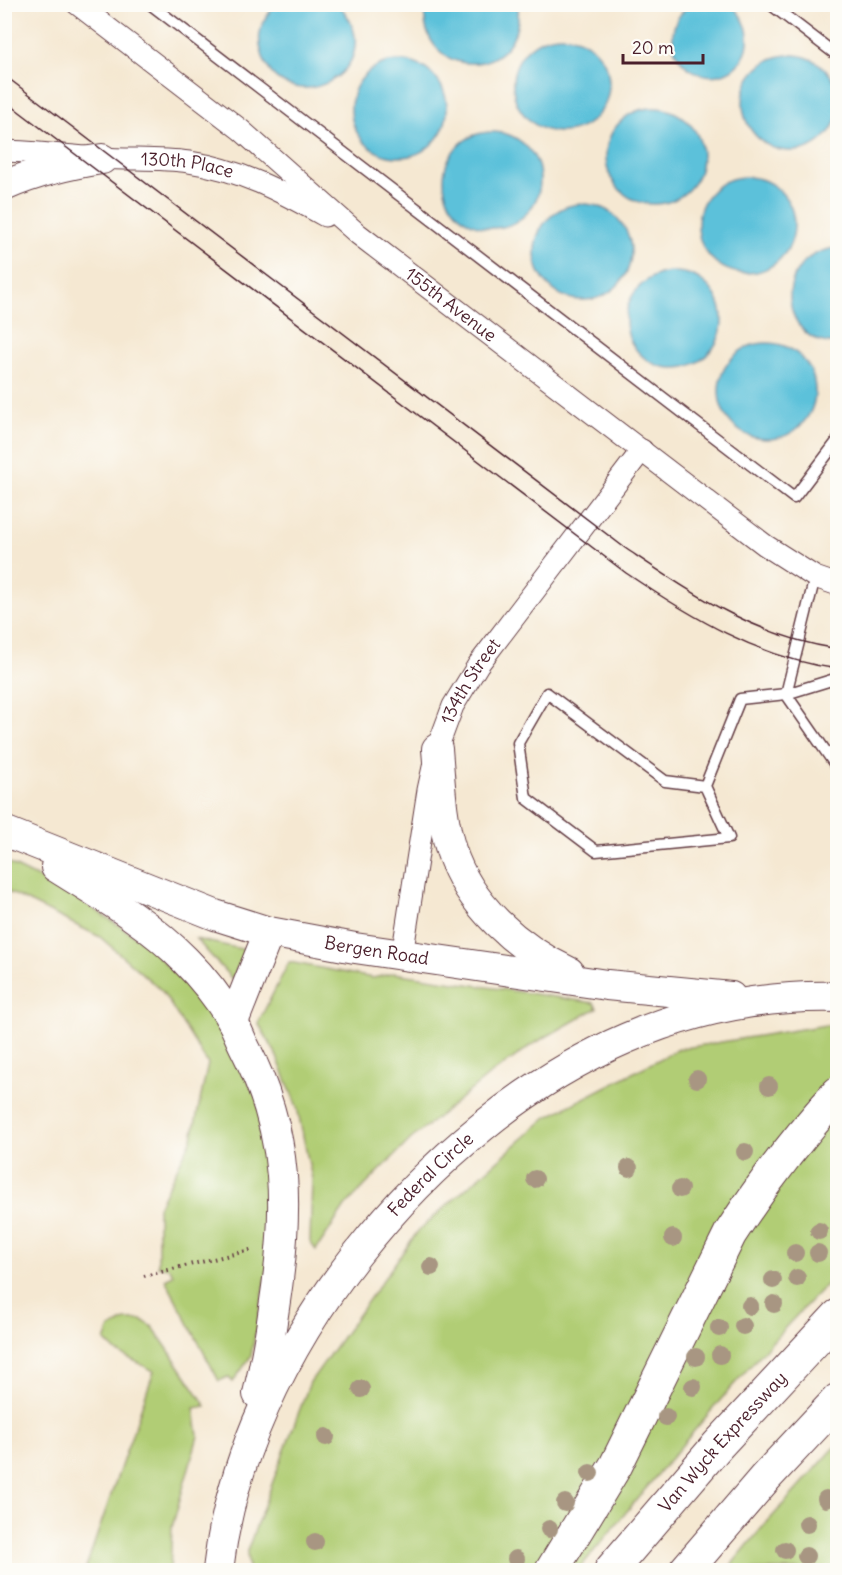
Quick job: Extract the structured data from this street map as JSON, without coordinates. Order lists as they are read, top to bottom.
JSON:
{
  "streets": {
    "highway": ["Van Wyck Expressway"],
    "street": [
      "130th Place",
      "155th Avenue",
      "134th Street",
      "Bergen Road",
      "Federal Circle"
    ]
  },
  "crossings": [
    ["130th Place", "155th Avenue"],
    ["155th Avenue", "134th Street"],
    ["134th Street", "Bergen Road"],
    ["Bergen Road", "Federal Circle"]
  ],
  "scale_bar": "20 m"
}
